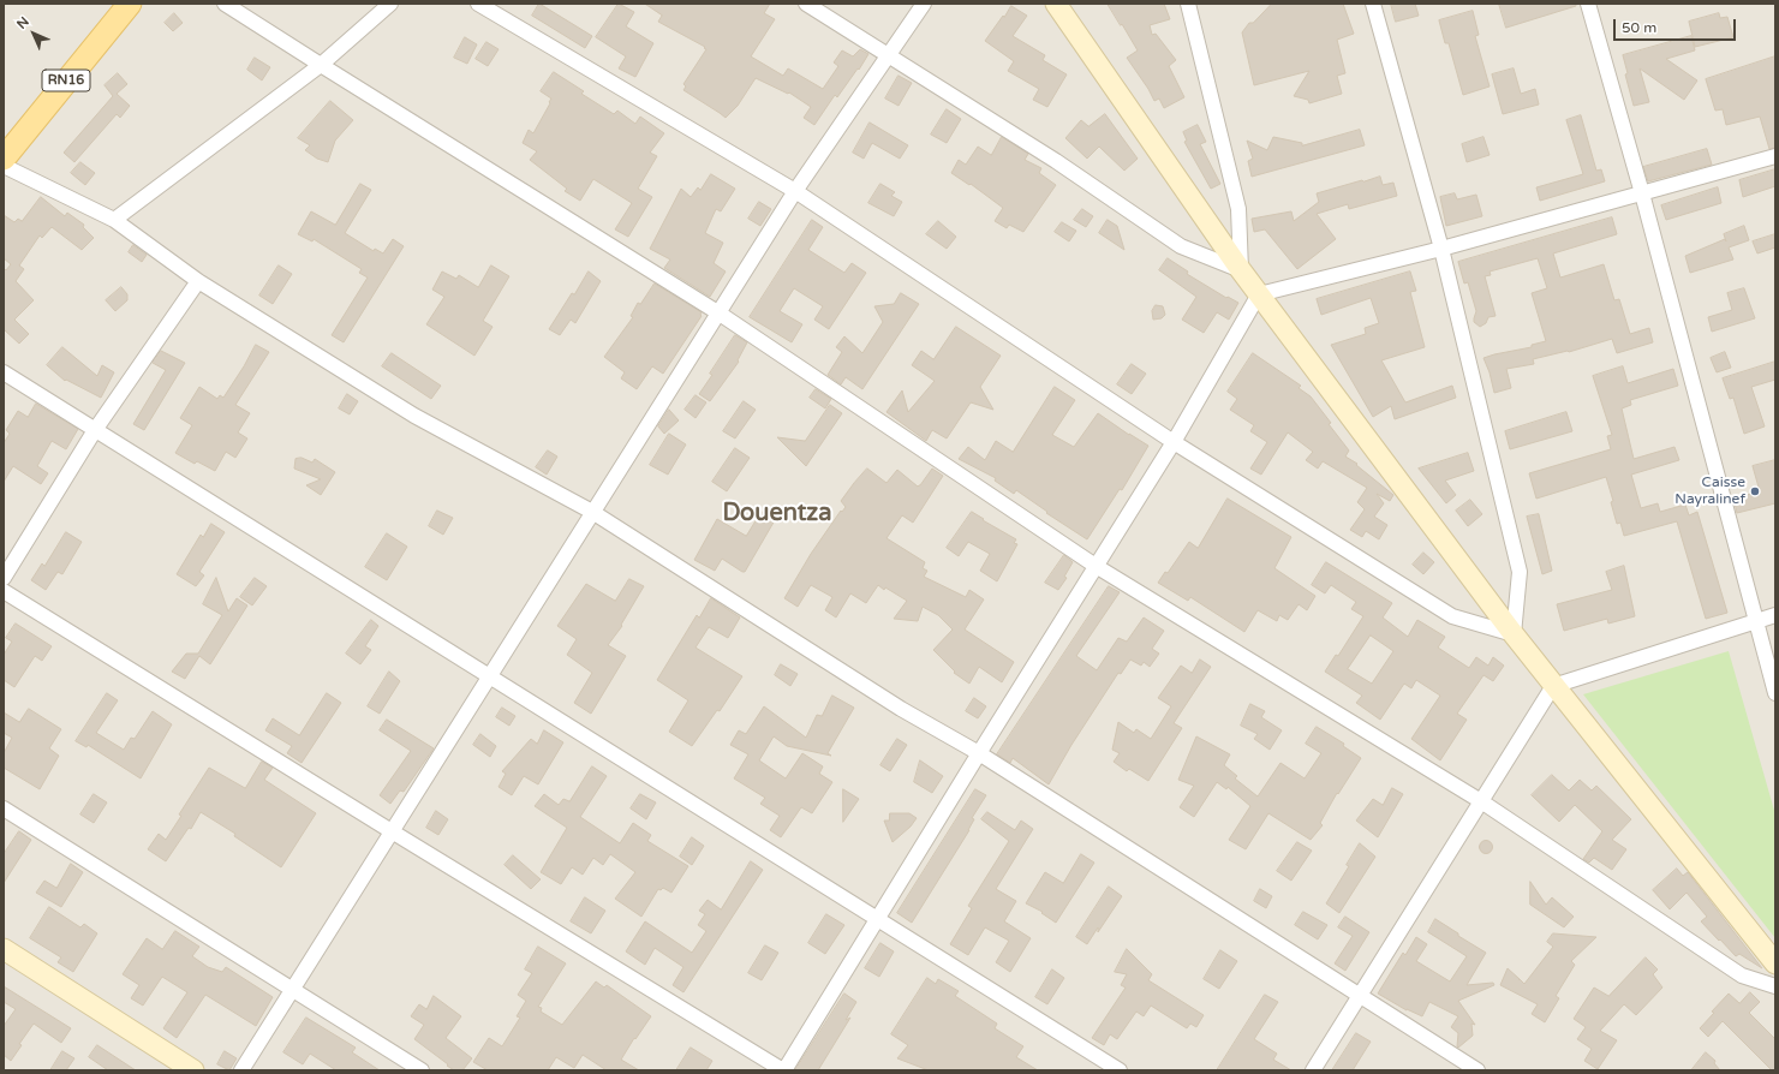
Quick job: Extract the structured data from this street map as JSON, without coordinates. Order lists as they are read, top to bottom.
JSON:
{
  "streets": {
    "main road": ["RN16"]
  },
  "districts": ["Douentza"],
  "places": ["Caisse Nayralinef"],
  "scale_bar": "50 m",
  "north": "top left"
}
